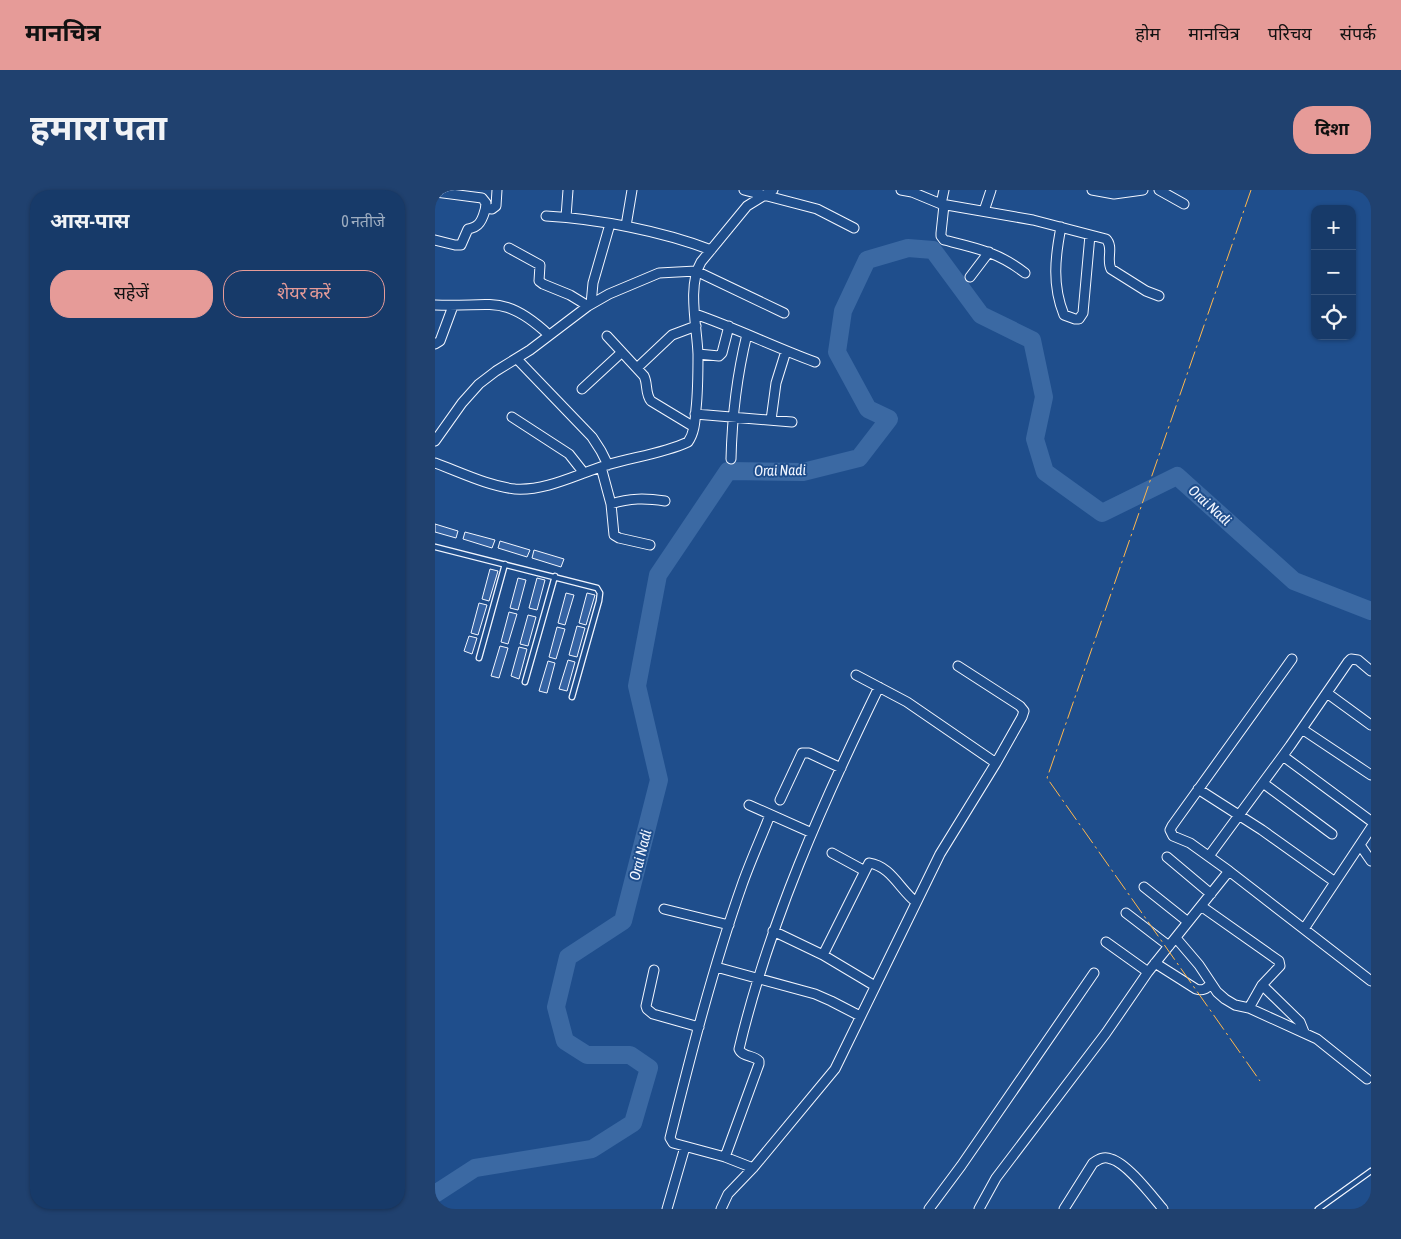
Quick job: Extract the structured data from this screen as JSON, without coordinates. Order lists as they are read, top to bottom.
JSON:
{
  "water": ["Orai Nadi"],
  "page": {
    "header": "मानचित्र",
    "nav": [
      "होम",
      "मानचित्र",
      "परिचय",
      "संपर्क"
    ],
    "buttons": [
      "दिशा",
      ["सहेजें", "शेयर करें"]
    ],
    "title": "हमारा पता",
    "heading": ["आस-पास", "0 नतीजे"],
    "map_buttons": ["+", "−"]
  }
}
